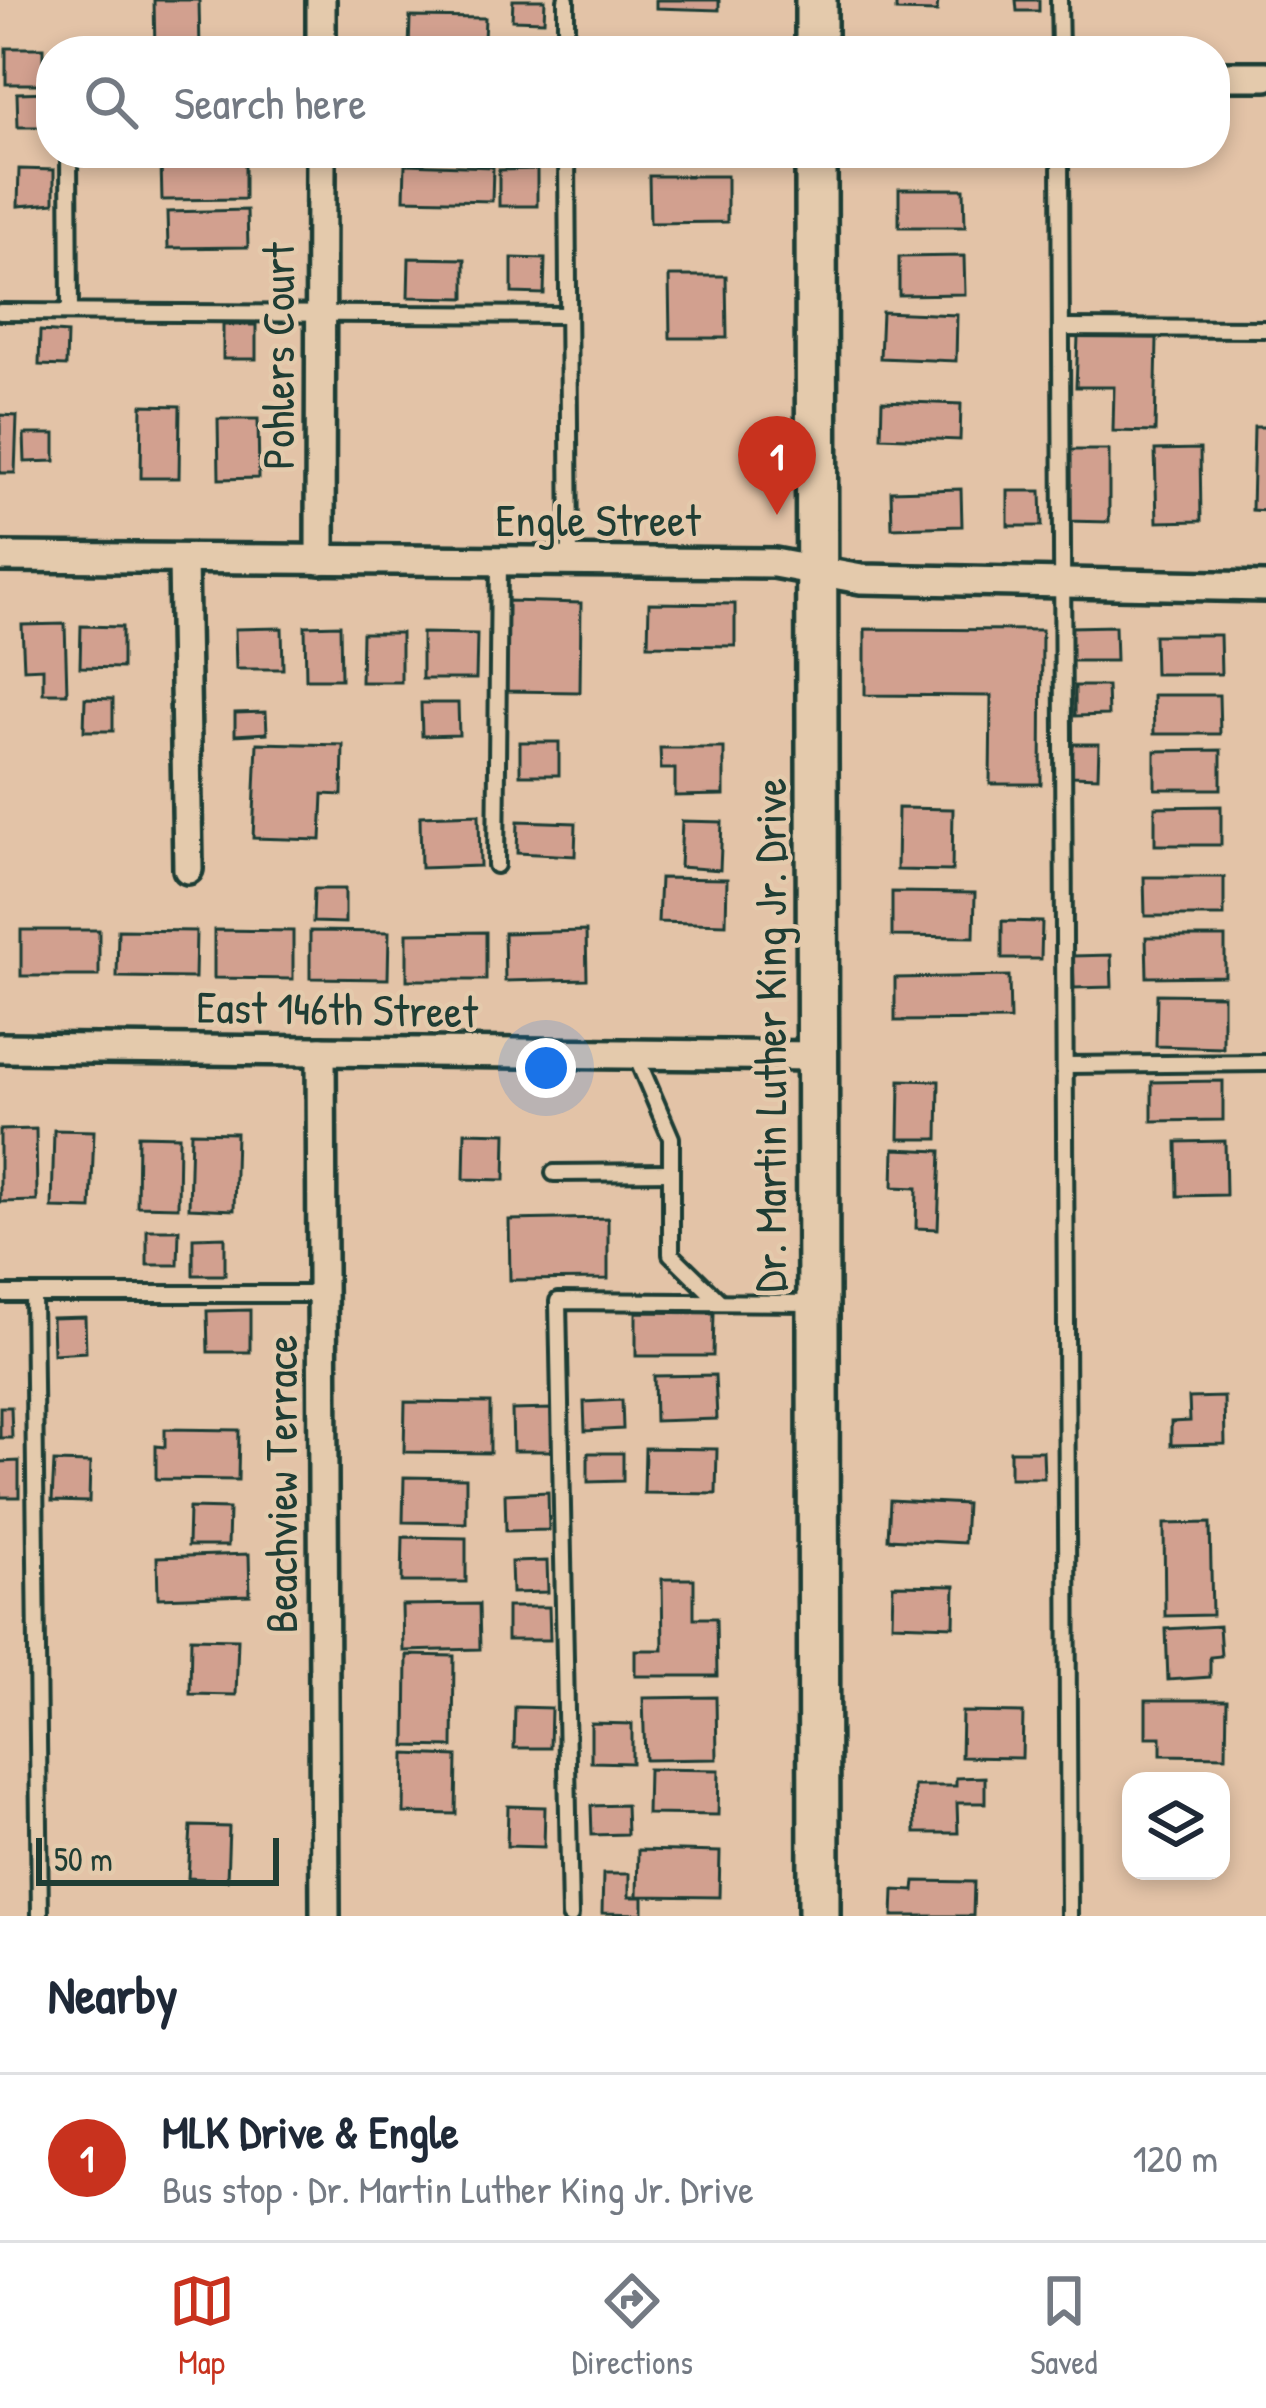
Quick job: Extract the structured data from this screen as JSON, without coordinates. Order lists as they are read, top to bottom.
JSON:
{
  "streets": {
    "street": [
      "Pohlers Court",
      "Engle Street",
      "East 146th Street",
      "Dr. Martin Luther King Jr. Drive",
      "Beachview Terrace"
    ]
  },
  "crossings": [
    ["Pohlers Court", "Engle Street"],
    ["Engle Street", "Dr. Martin Luther King Jr. Drive"],
    ["East 146th Street", "Dr. Martin Luther King Jr. Drive"],
    ["East 146th Street", "Beachview Terrace"]
  ],
  "scale_bar": "50 m",
  "page": {
    "search": "Search here",
    "pins": "1",
    "scale": "50 m",
    "heading": "Nearby",
    "list": [
      {
        "mark": "1",
        "name": "MLK Drive & Engle",
        "note": "Bus stop · Dr. Martin Luther King Jr. Drive",
        "value": "120 m"
      }
    ],
    "nav": ["Map", "Directions", "Saved"]
  }
}
